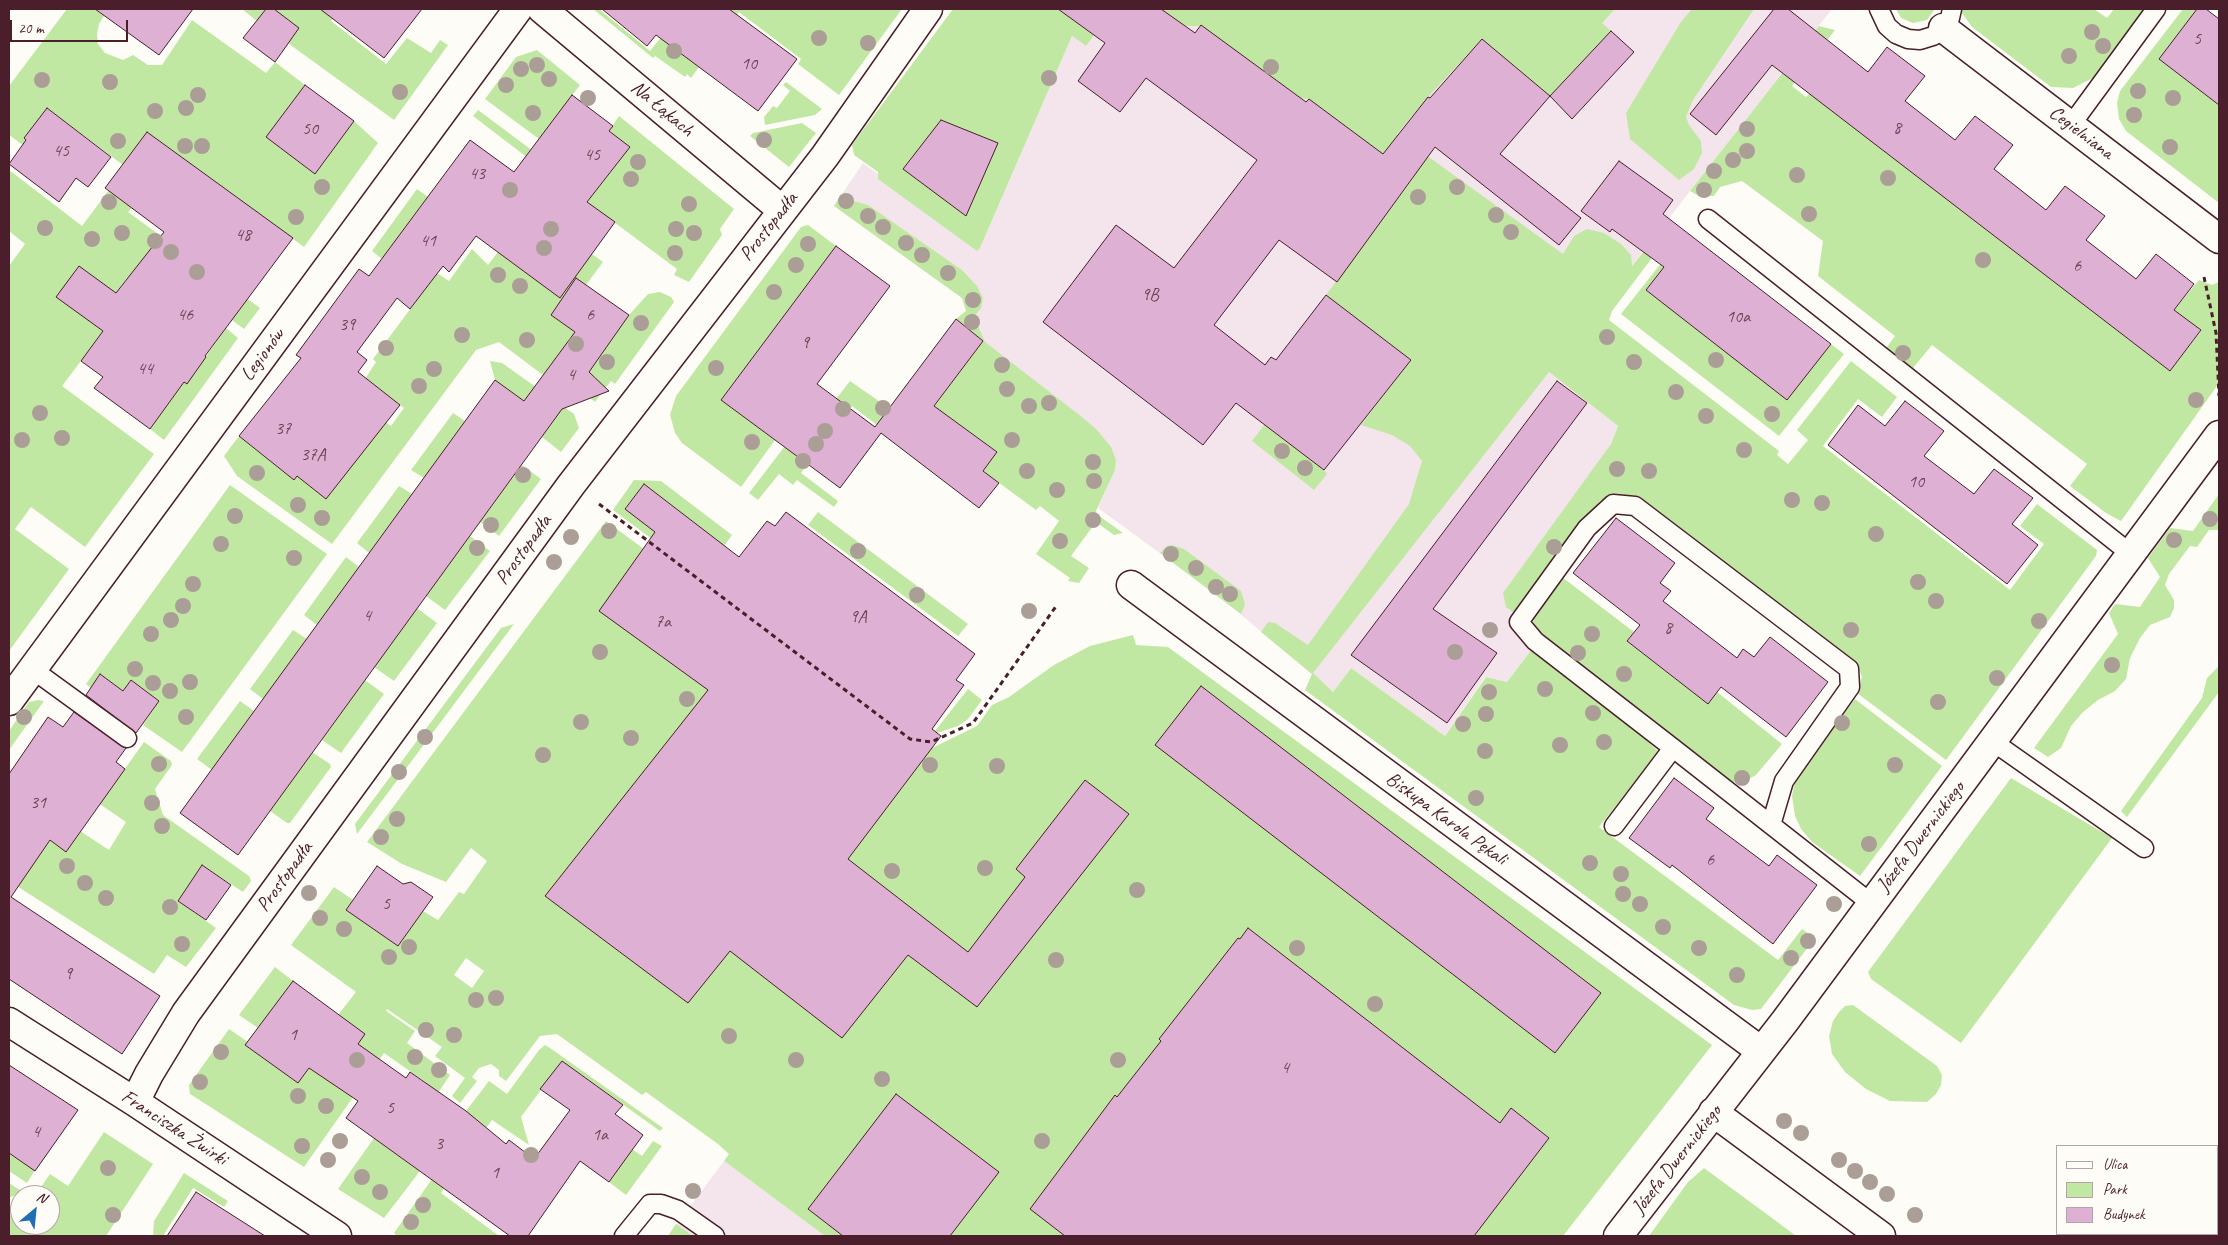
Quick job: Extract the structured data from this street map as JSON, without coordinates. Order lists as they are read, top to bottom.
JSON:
{
  "streets": {
    "street": [
      "Na Łąkach",
      "Cegielniana",
      "Prostopadła",
      "Legionów",
      "Biskupa Karola Pękali",
      "Józefa Dwernickiego",
      "Franciszka Żwirki"
    ]
  },
  "crossings": [
    ["Na Łąkach", "Prostopadła"],
    ["Prostopadła", "Franciszka Żwirki"],
    ["Biskupa Karola Pękali", "Józefa Dwernickiego"]
  ],
  "house_numbers": [
    "5",
    "10",
    "8",
    "50",
    "45",
    "45",
    "43",
    "48",
    "41",
    "6",
    "9B",
    "46",
    "6",
    "10a",
    "39",
    "9",
    "44",
    "4",
    "37",
    "37A",
    "10",
    "4",
    "9A",
    "7a",
    "8",
    "31",
    "6",
    "5",
    "9",
    "1",
    "4",
    "5",
    "4",
    "1a",
    "3",
    "1"
  ],
  "legend": ["Ulica", "Park", "Budynek"],
  "scale_bar": "20 m",
  "north": "top right"
}
